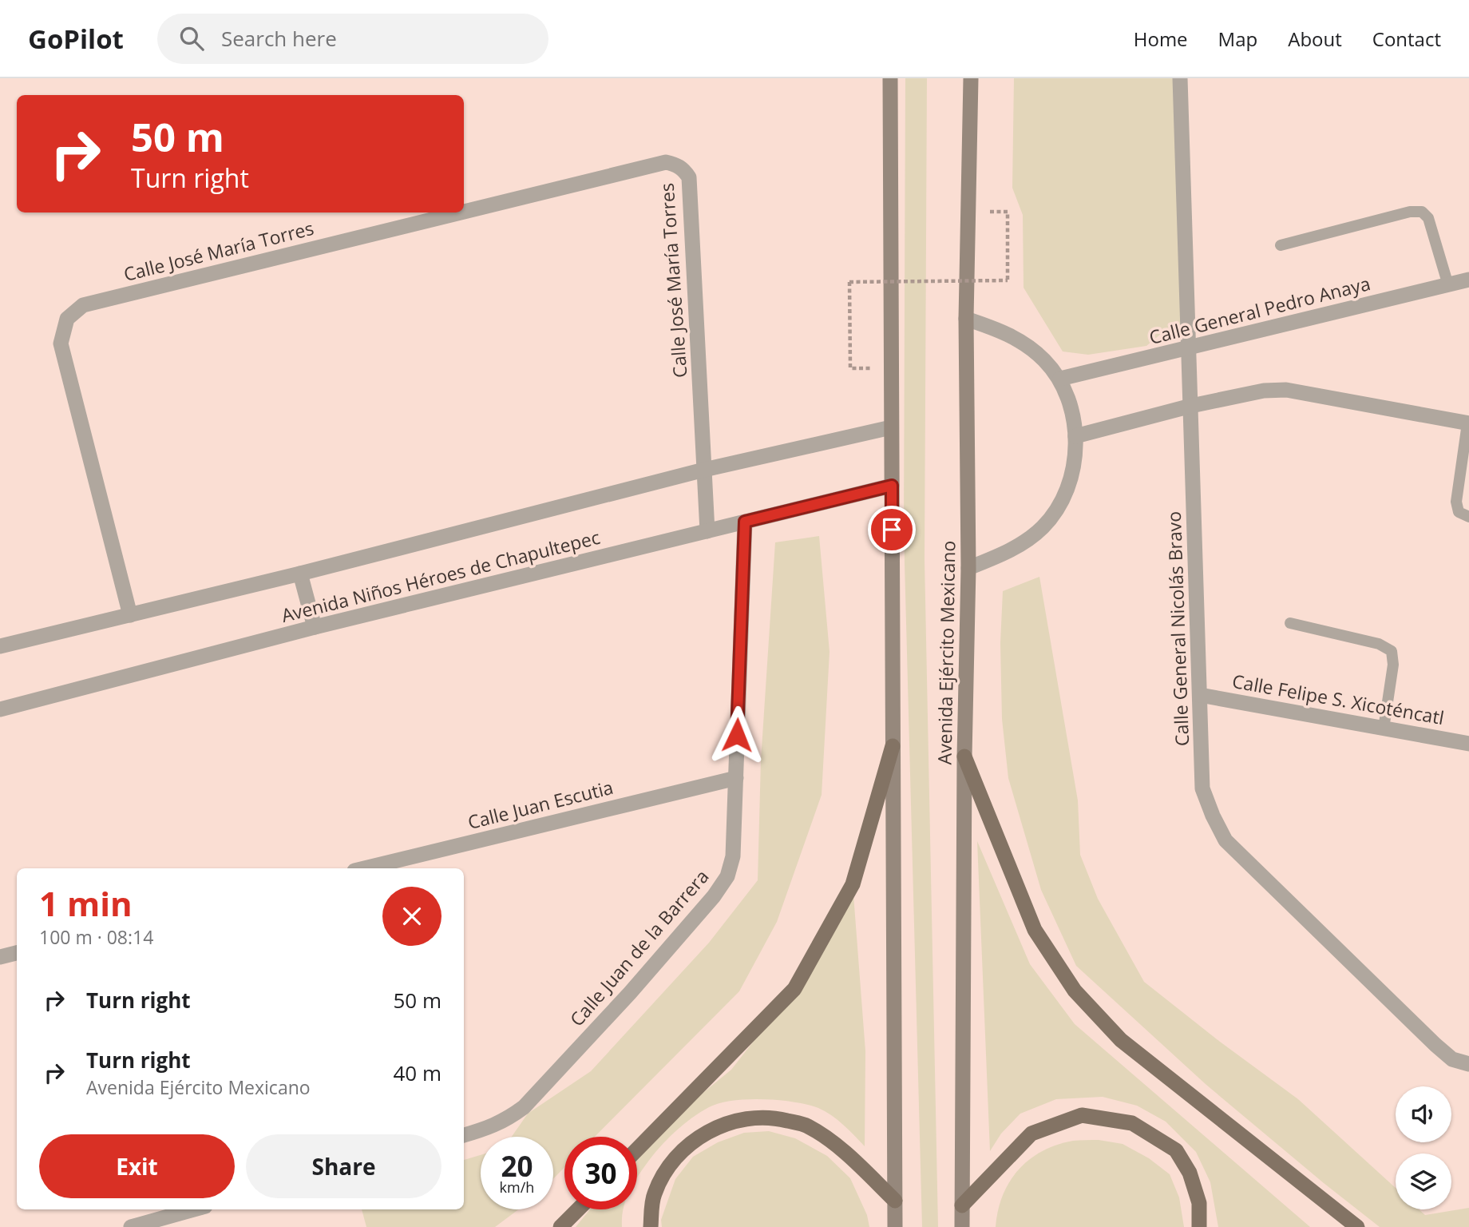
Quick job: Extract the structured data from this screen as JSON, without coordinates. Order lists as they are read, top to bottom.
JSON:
{
  "streets": {
    "main road": ["Avenida Ejército Mexicano"],
    "street": [
      "Calle José María Torres",
      "Calle General Pedro Anaya",
      "Avenida Niños Héroes de Chapultepec",
      "Calle General Nicolás Bravo",
      "Calle Felipe S. Xicoténcatl",
      "Calle Juan Escutia",
      "Calle Juan de la Barrera"
    ]
  },
  "crossings": [
    ["Calle José María Torres", "Avenida Niños Héroes de Chapultepec"],
    ["Calle General Pedro Anaya", "Calle General Nicolás Bravo"],
    ["Avenida Niños Héroes de Chapultepec", "Calle Juan de la Barrera"],
    ["Calle General Nicolás Bravo", "Calle Felipe S. Xicoténcatl"],
    ["Calle Juan Escutia", "Calle Juan de la Barrera"]
  ],
  "page": {
    "header": "GoPilot",
    "search": "Search here",
    "nav": [
      "Home",
      "Map",
      "About",
      "Contact"
    ],
    "turn": ["50 m", "Turn right"],
    "heading": ["1 min", "100 m · 08:14"],
    "list": [
      {
        "name": "Turn right",
        "value": "50 m"
      },
      {
        "name": "Turn right",
        "note": "Avenida Ejército Mexicano",
        "value": "40 m"
      }
    ],
    "buttons": ["Exit", "Share"],
    "speed": "20 km/h",
    "limit": "30"
  }
}
